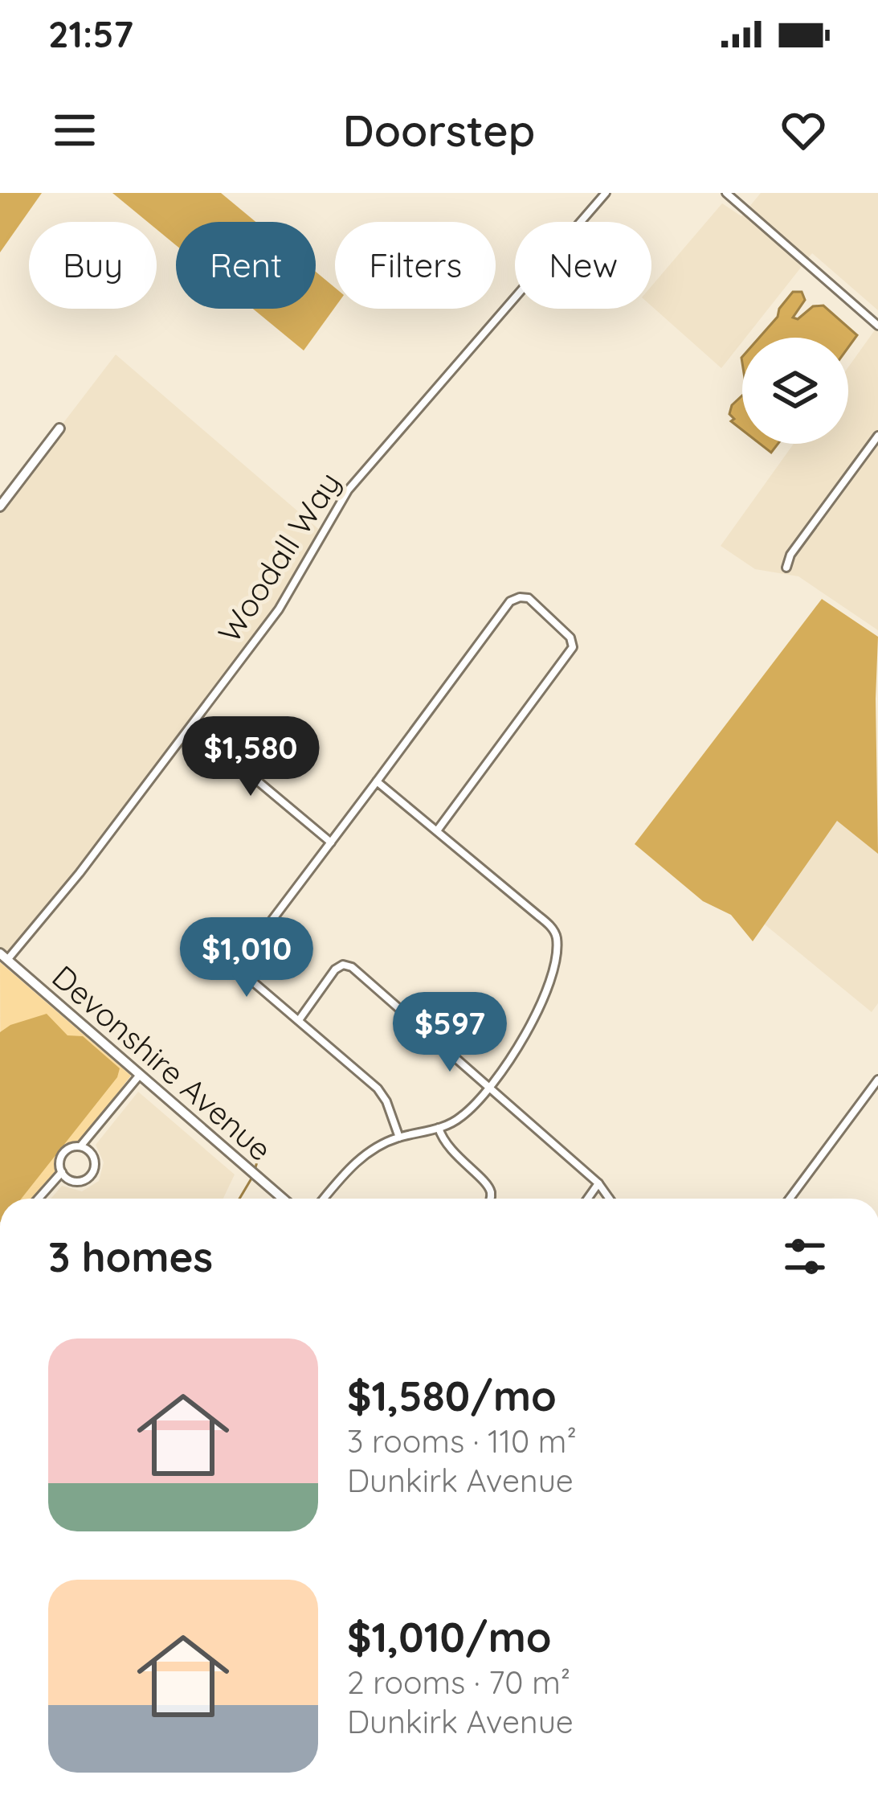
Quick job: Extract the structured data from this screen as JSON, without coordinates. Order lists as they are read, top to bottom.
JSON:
{
  "streets": {
    "main road": ["Devonshire Avenue"],
    "street": ["Woodall Way"]
  },
  "crossings": [
    ["Woodall Way", "Devonshire Avenue"]
  ],
  "page": {
    "status": "21:57",
    "header": "Doorstep",
    "chip": [
      "Buy",
      "Rent",
      "Filters",
      "New"
    ],
    "price": ["$1,580", "$1,010", "$597"],
    "heading": "3 homes",
    "list": [
      {
        "name": "$1,580/mo",
        "note": "3 rooms · 110 m² · Dunkirk Avenue"
      },
      {
        "name": "$1,010/mo",
        "note": "2 rooms · 70 m² · Dunkirk Avenue"
      }
    ]
  }
}
